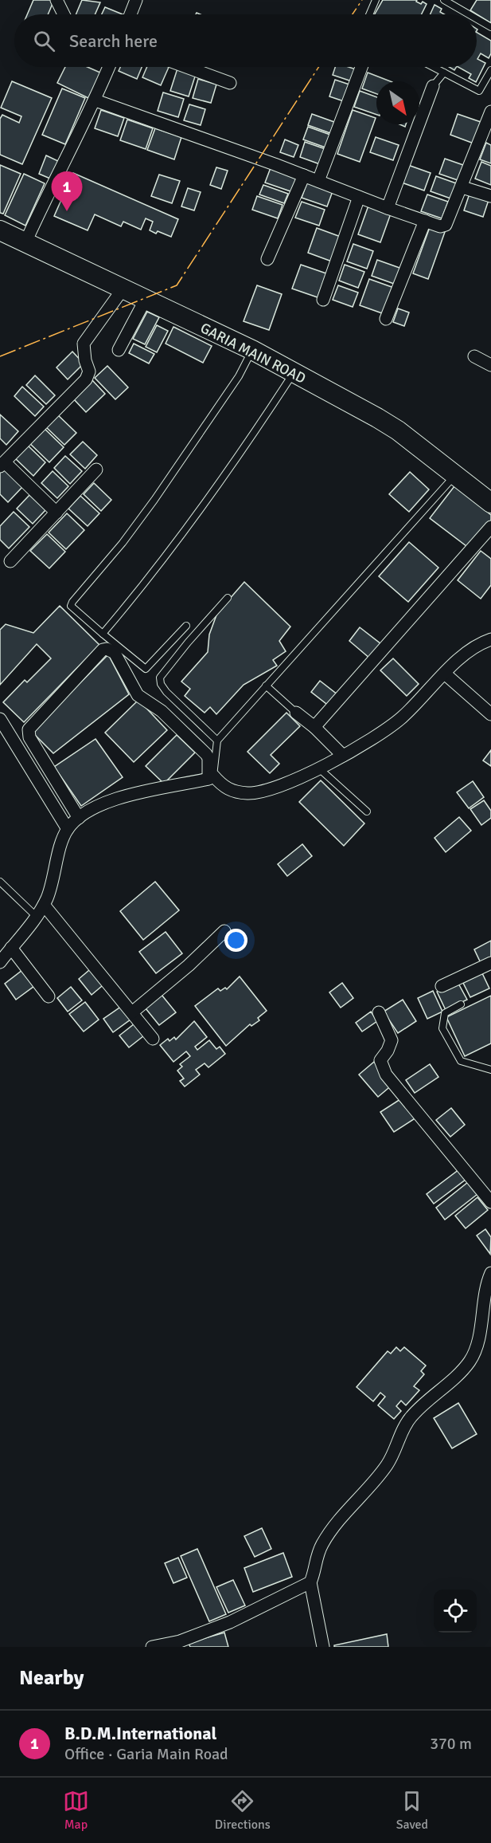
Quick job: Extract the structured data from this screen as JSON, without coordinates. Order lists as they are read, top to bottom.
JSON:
{
  "streets": {
    "main road": ["GARIA MAIN ROAD"]
  },
  "north": "bottom right",
  "page": {
    "search": "Search here",
    "pins": "1",
    "heading": "Nearby",
    "list": [
      {
        "mark": "1",
        "name": "B.D.M.International",
        "note": "Office · Garia Main Road",
        "value": "370 m"
      }
    ],
    "nav": ["Map", "Directions", "Saved"]
  }
}
